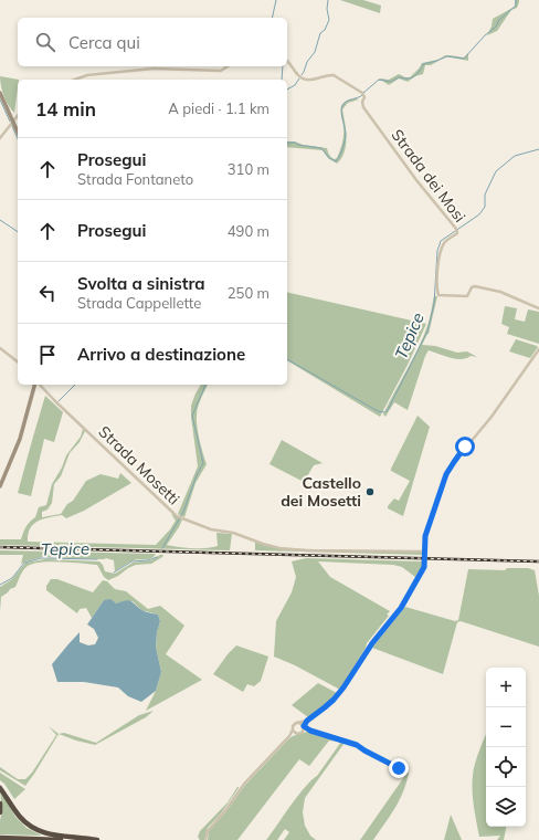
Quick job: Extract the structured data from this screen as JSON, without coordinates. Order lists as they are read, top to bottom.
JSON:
{
  "streets": {
    "street": ["Strada dei Mosi", "Strada Mosetti"]
  },
  "water": ["Tepice"],
  "places": ["Castello dei Mosetti"],
  "page": {
    "search": "Cerca qui",
    "heading": ["14 min", "A piedi · 1.1 km"],
    "list": [
      ["Prosegui", "Strada Fontaneto", "310 m"],
      ["Prosegui", "490 m"],
      ["Svolta a sinistra", "Strada Cappellette", "250 m"],
      "Arrivo a destinazione"
    ],
    "map_buttons": ["+", "−"]
  }
}
